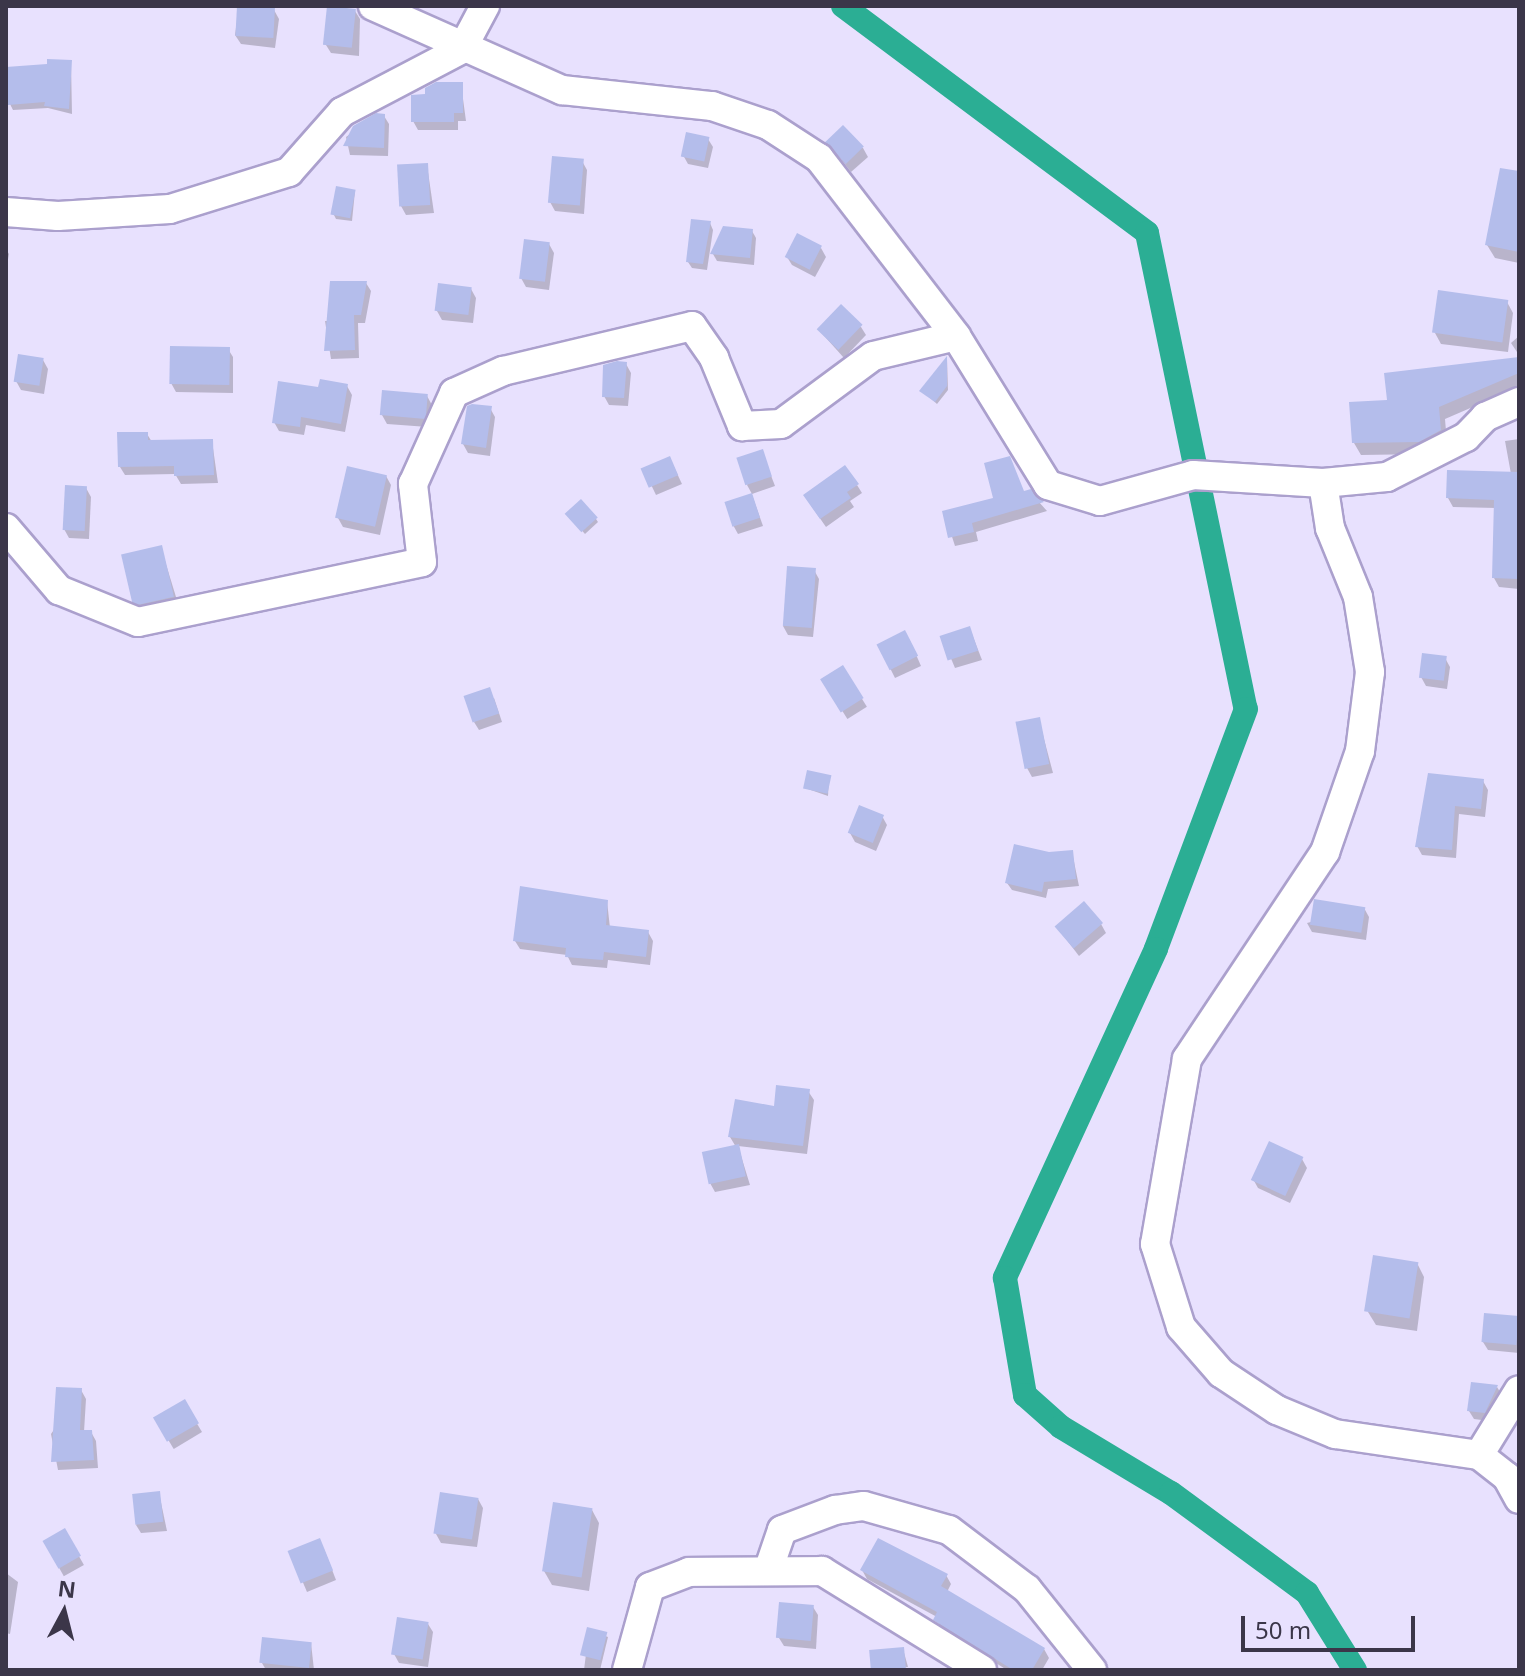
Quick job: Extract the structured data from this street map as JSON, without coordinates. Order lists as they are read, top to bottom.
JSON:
{
  "scale_bar": "50 m",
  "north": "top"
}
